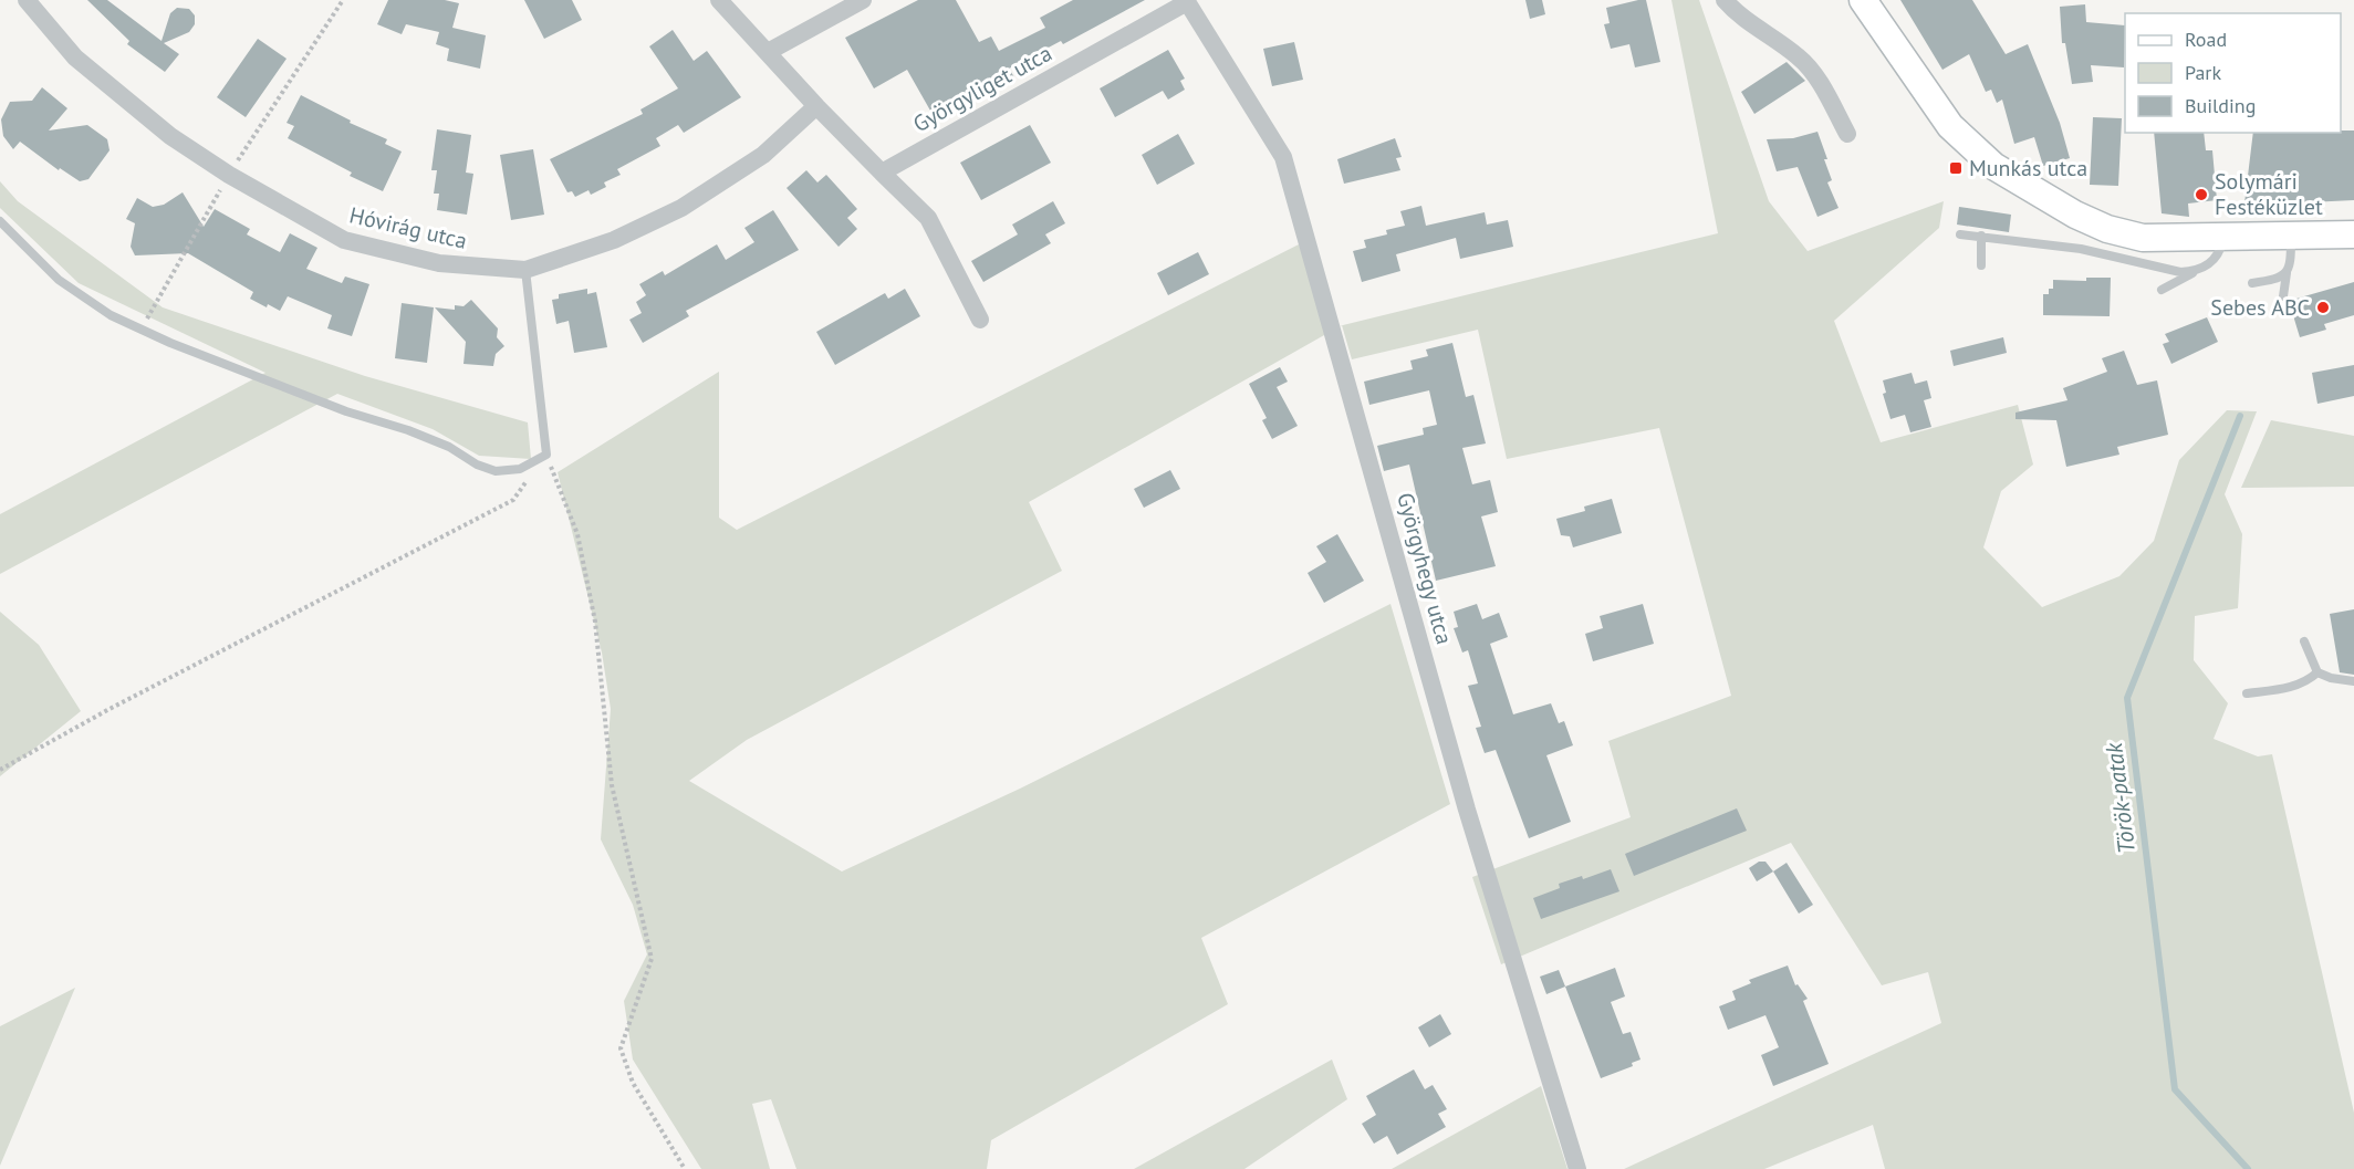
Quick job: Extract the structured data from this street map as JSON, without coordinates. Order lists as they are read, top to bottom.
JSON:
{
  "streets": {
    "street": ["Györgyliget utca", "Hóvirág utca", "Györgyhegy utca"]
  },
  "crossings": [
    ["Györgyliget utca", "Györgyhegy utca"]
  ],
  "water": ["Török-patak"],
  "places": {
    "transit": ["Munkás utca"],
    "other": ["Solymári Festéküzlet", "Sebes ABC"]
  },
  "legend": ["Road", "Park", "Building"]
}
